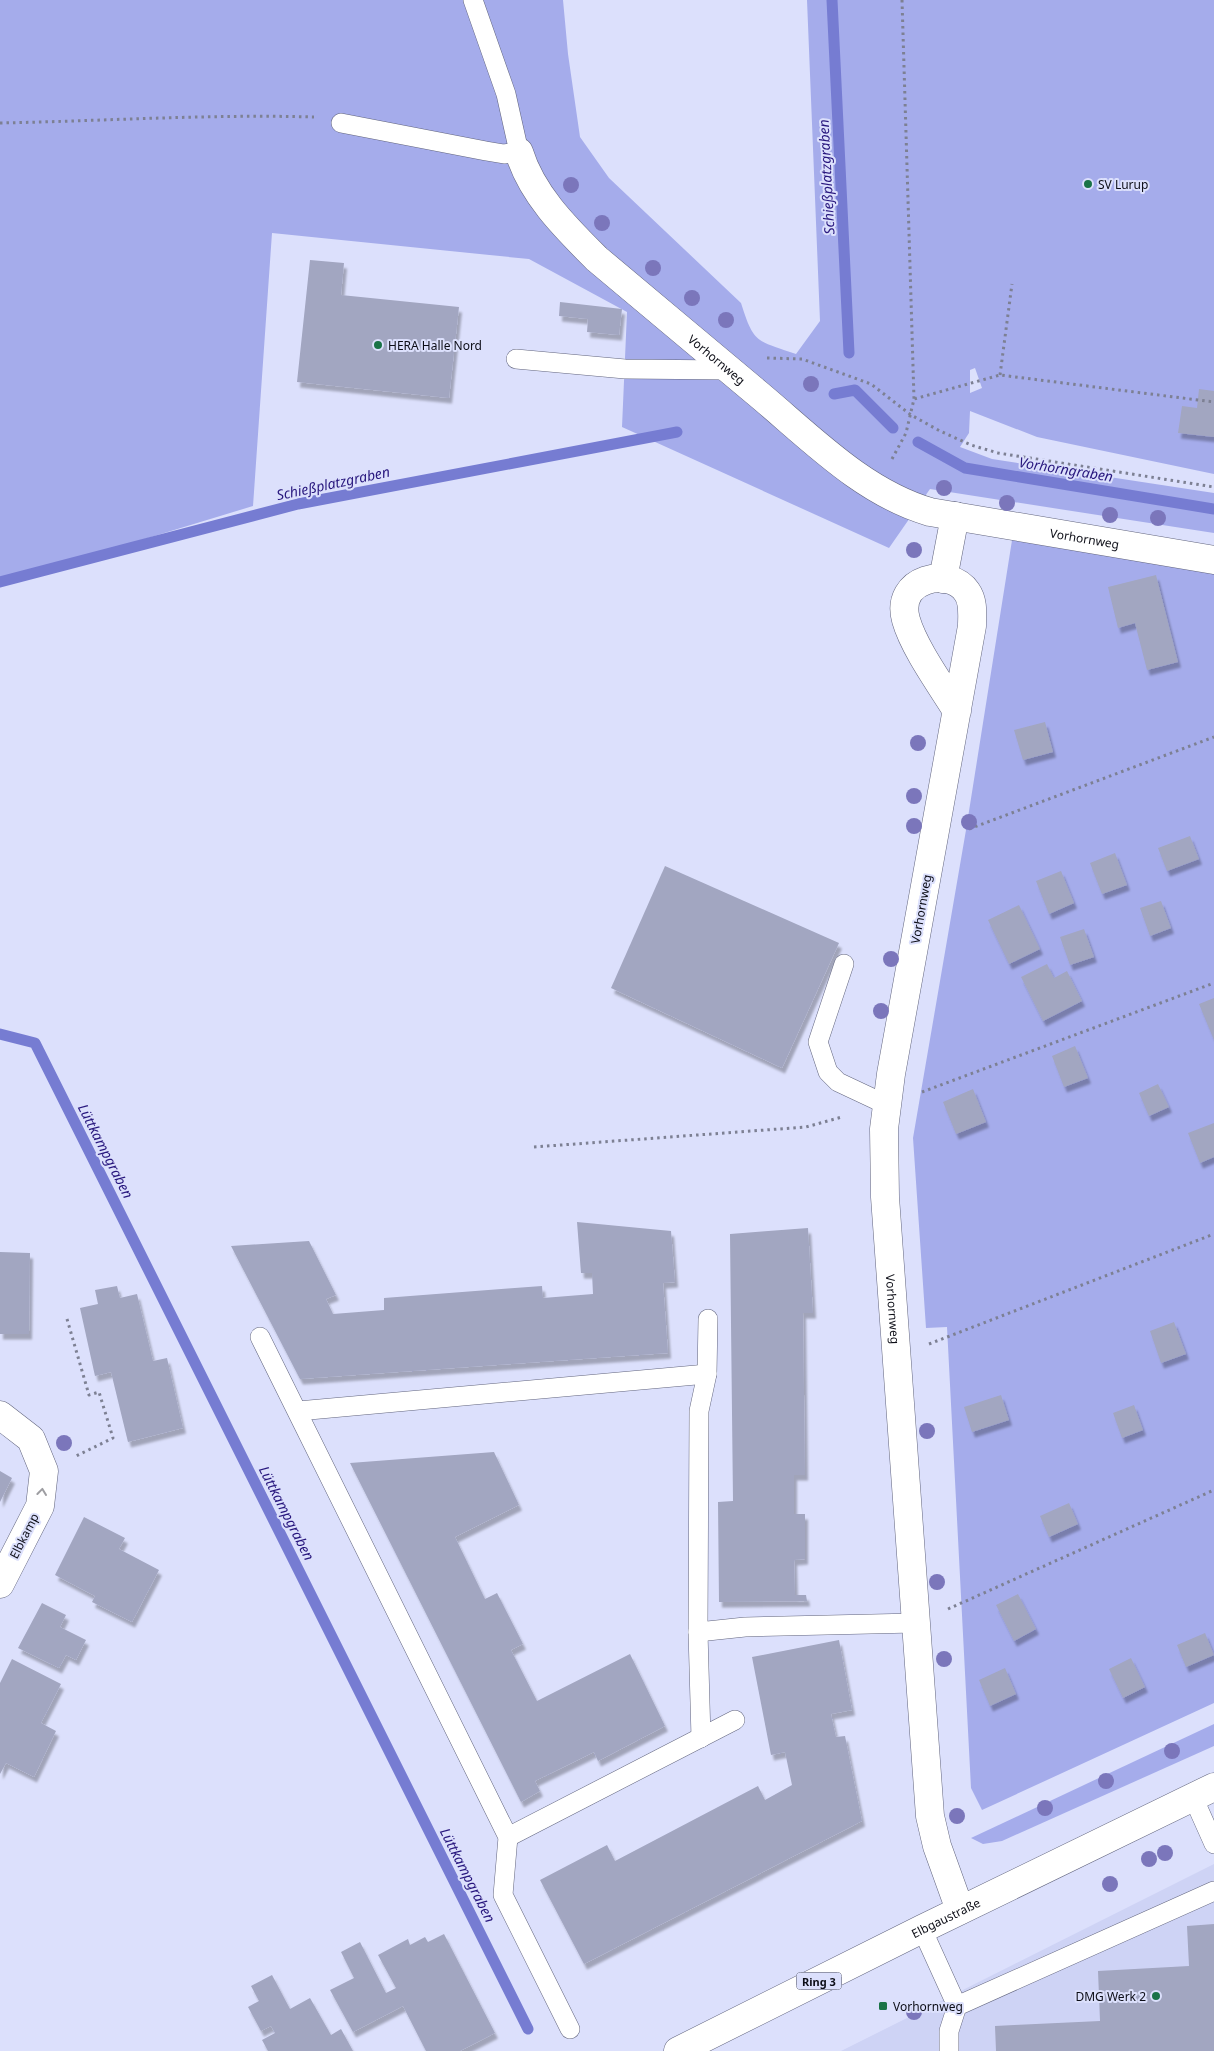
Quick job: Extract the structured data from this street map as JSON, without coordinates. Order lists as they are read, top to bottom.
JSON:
{
  "streets": {
    "street": [
      "Vorhornweg",
      "Elbkamp",
      "Elbgaustraße",
      "Ring 3"
    ]
  },
  "crossings": [
    ["Vorhornweg", "Elbgaustraße"]
  ],
  "one_way": ["Elbkamp"],
  "water": ["Schießplatzgraben", "Vorhorngraben", "Lüttkampgraben"],
  "places": {
    "other": ["SV Lurup", "HERA Halle Nord", "DMG Werk 2"],
    "transit": ["Vorhornweg"]
  }
}
